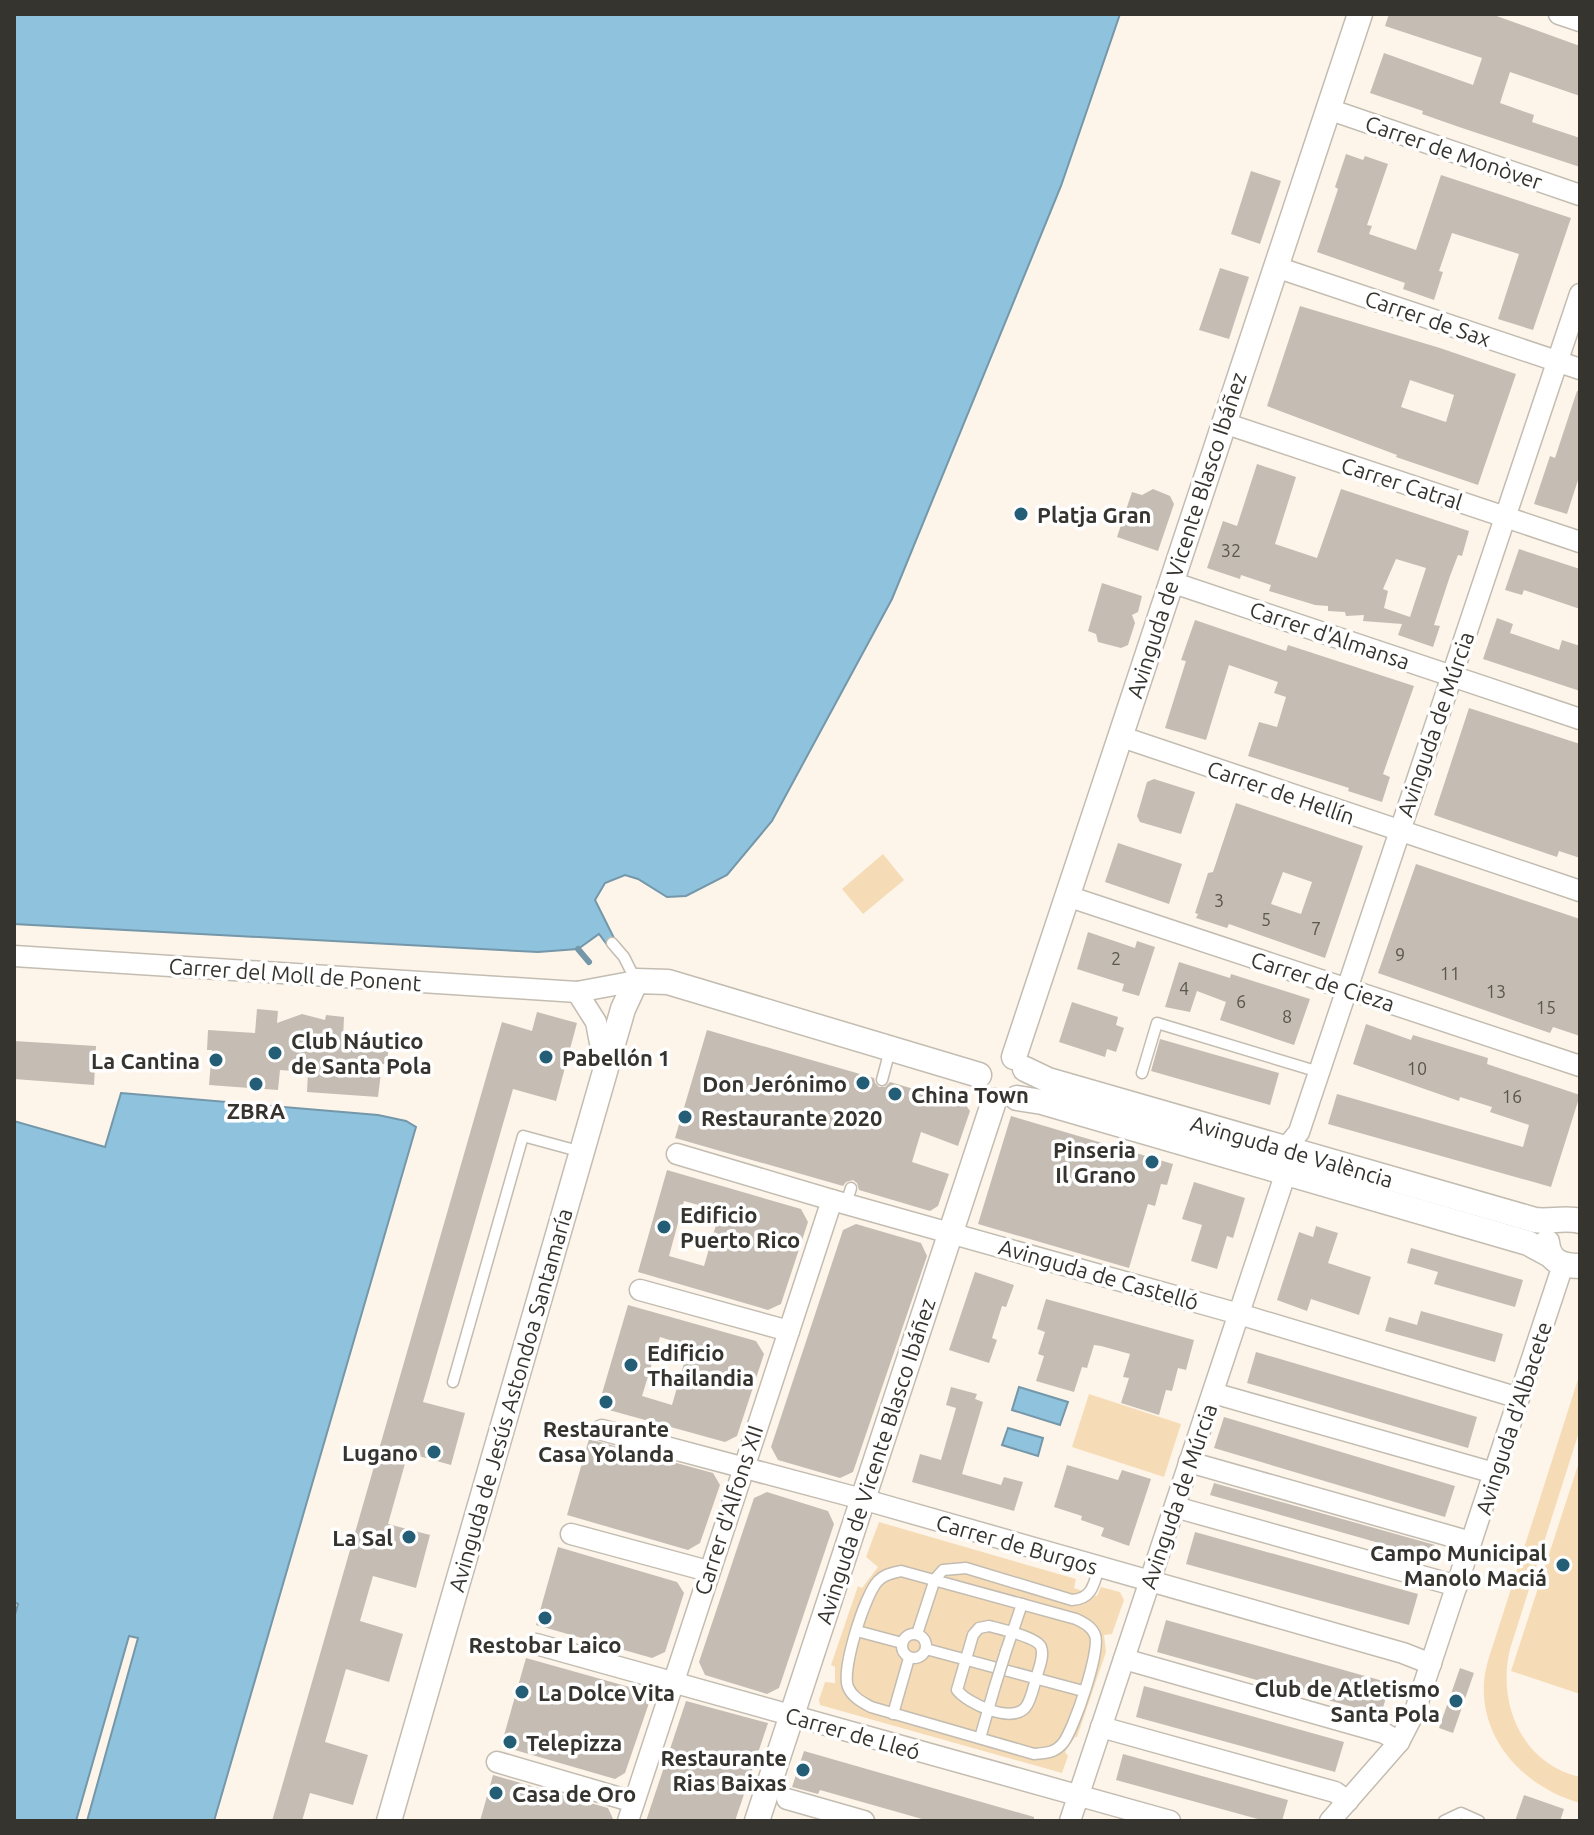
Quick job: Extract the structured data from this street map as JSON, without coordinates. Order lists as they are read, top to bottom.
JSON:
{
  "streets": {
    "street": [
      "Carrer de Monòver",
      "Carrer de Sax",
      "Carrer Catral",
      "Avinguda de Vicente Blasco Ibáñez",
      "Carrer d'Almansa",
      "Avinguda de Múrcia",
      "Carrer de Hellín",
      "Carrer del Moll de Ponent",
      "Carrer de Cieza",
      "Avinguda de València",
      "Avinguda de Castelló",
      "Avinguda de Jesús Astondoa Santamaría",
      "Avinguda d'Albacete",
      "Carrer d'Alfons XII",
      "Carrer de Burgos",
      "Carrer de Lleó"
    ]
  },
  "crossings": [
    ["Carrer de Monòver", "Avinguda de Vicente Blasco Ibáñez"],
    ["Carrer de Sax", "Avinguda de Vicente Blasco Ibáñez"],
    ["Carrer de Sax", "Avinguda de Múrcia"],
    ["Carrer Catral", "Avinguda de Vicente Blasco Ibáñez"],
    ["Carrer Catral", "Avinguda de Múrcia"],
    ["Avinguda de Vicente Blasco Ibáñez", "Carrer d'Almansa"],
    ["Avinguda de Vicente Blasco Ibáñez", "Carrer de Hellín"],
    ["Avinguda de Vicente Blasco Ibáñez", "Carrer de Cieza"],
    ["Avinguda de Vicente Blasco Ibáñez", "Avinguda de València"],
    ["Avinguda de Vicente Blasco Ibáñez", "Avinguda de Castelló"],
    ["Avinguda de Vicente Blasco Ibáñez", "Carrer de Burgos"],
    ["Avinguda de Vicente Blasco Ibáñez", "Carrer de Lleó"],
    ["Carrer d'Almansa", "Avinguda de Múrcia"],
    ["Avinguda de Múrcia", "Carrer de Hellín"],
    ["Avinguda de Múrcia", "Carrer de Cieza"],
    ["Avinguda de Múrcia", "Avinguda de València"],
    ["Avinguda de Múrcia", "Avinguda de Castelló"],
    ["Avinguda de Múrcia", "Carrer de Burgos"],
    ["Avinguda de Múrcia", "Carrer de Lleó"],
    ["Carrer del Moll de Ponent", "Avinguda de Jesús Astondoa Santamaría"],
    ["Avinguda de València", "Avinguda d'Albacete"],
    ["Avinguda de Castelló", "Avinguda d'Albacete"],
    ["Avinguda de Castelló", "Carrer d'Alfons XII"],
    ["Avinguda d'Albacete", "Carrer de Burgos"],
    ["Carrer d'Alfons XII", "Carrer de Burgos"],
    ["Carrer d'Alfons XII", "Carrer de Lleó"]
  ],
  "places": [
    "Platja Gran",
    "Club Náutico de Santa Pola",
    "Pabellón 1",
    "La Cantina",
    "Don Jerónimo",
    "ZBRA",
    "China Town",
    "Restaurante 2020",
    "Pinseria Il Grano",
    "Edificio Puerto Rico",
    "Edificio Thailandia",
    "Restaurante Casa Yolanda",
    "Lugano",
    "La Sal",
    "Campo Municipal Manolo Maciá",
    "Restobar Laico",
    "La Dolce Vita",
    "Club de Atletismo Santa Pola",
    "Telepizza",
    "Restaurante Rias Baixas",
    "Casa de Oro"
  ],
  "house_numbers": [
    "32",
    "3",
    "5",
    "7",
    "9",
    "2",
    "11",
    "4",
    "13",
    "6",
    "15",
    "8",
    "10",
    "16"
  ]
}
